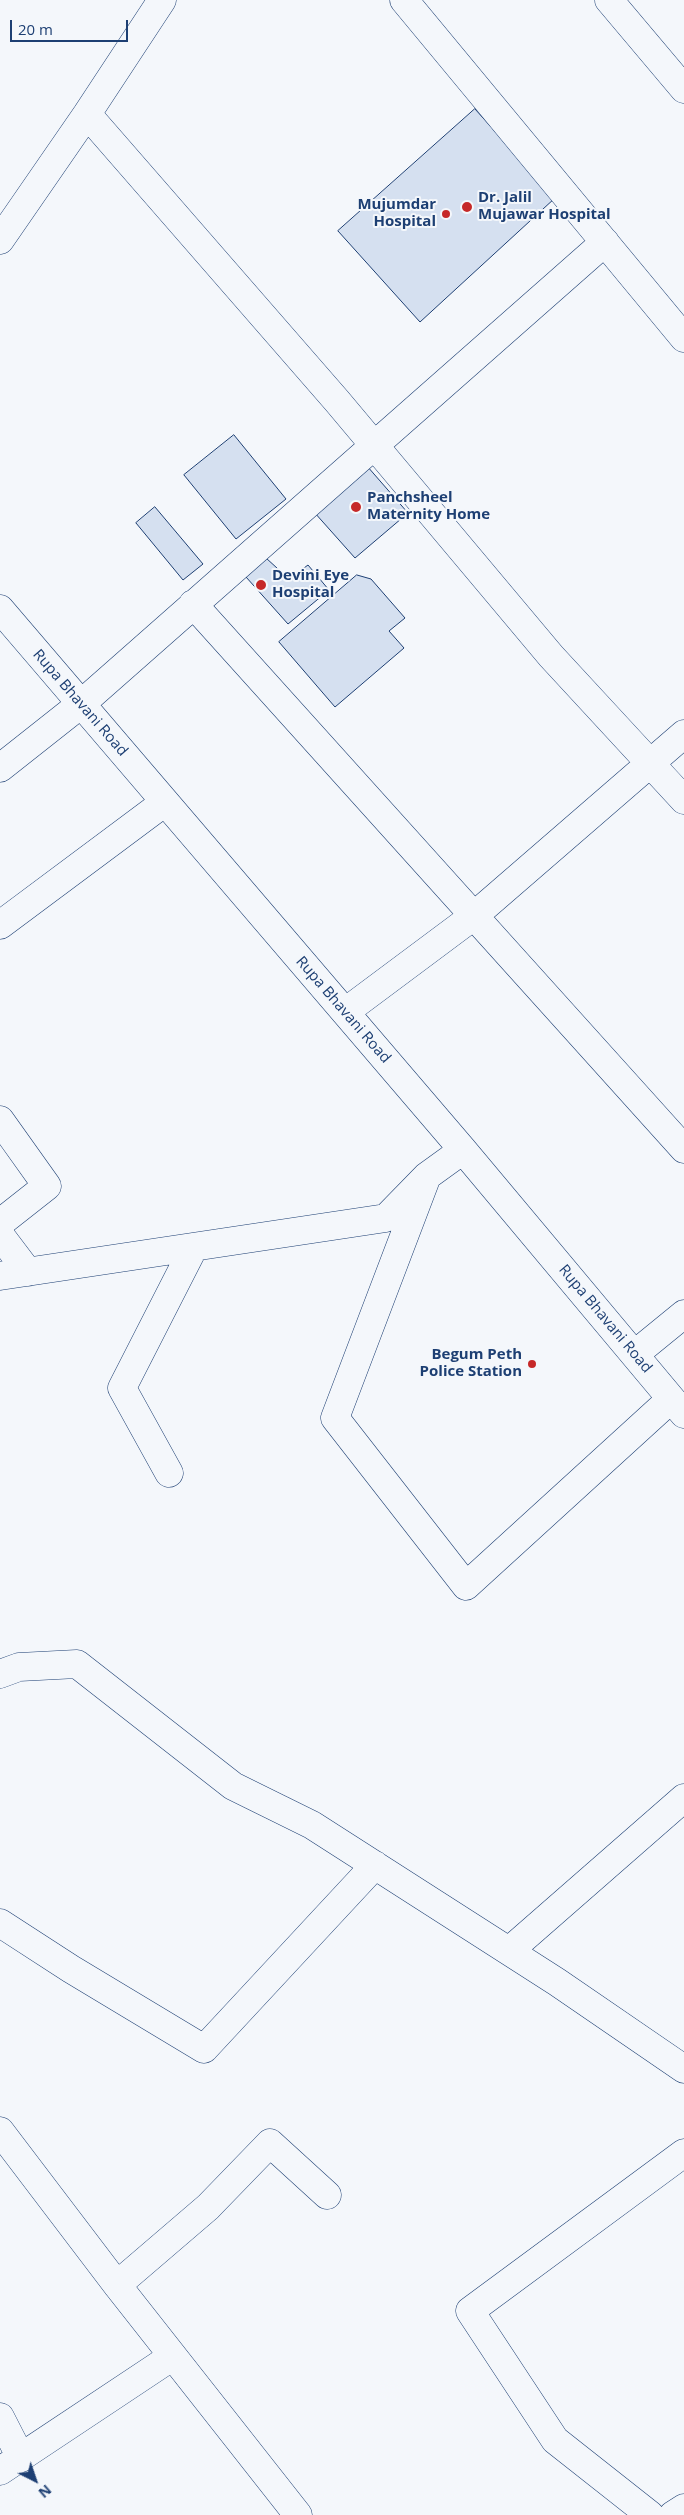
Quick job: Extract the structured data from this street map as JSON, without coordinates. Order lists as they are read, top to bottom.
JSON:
{
  "streets": {
    "street": ["Rupa Bhavani Road"]
  },
  "places": [
    "Dr. Jalil Mujawar Hospital",
    "Mujumdar Hospital",
    "Panchsheel Maternity Home",
    "Devini Eye Hospital",
    "Begum Peth Police Station"
  ],
  "scale_bar": "20 m",
  "north": "bottom right"
}
